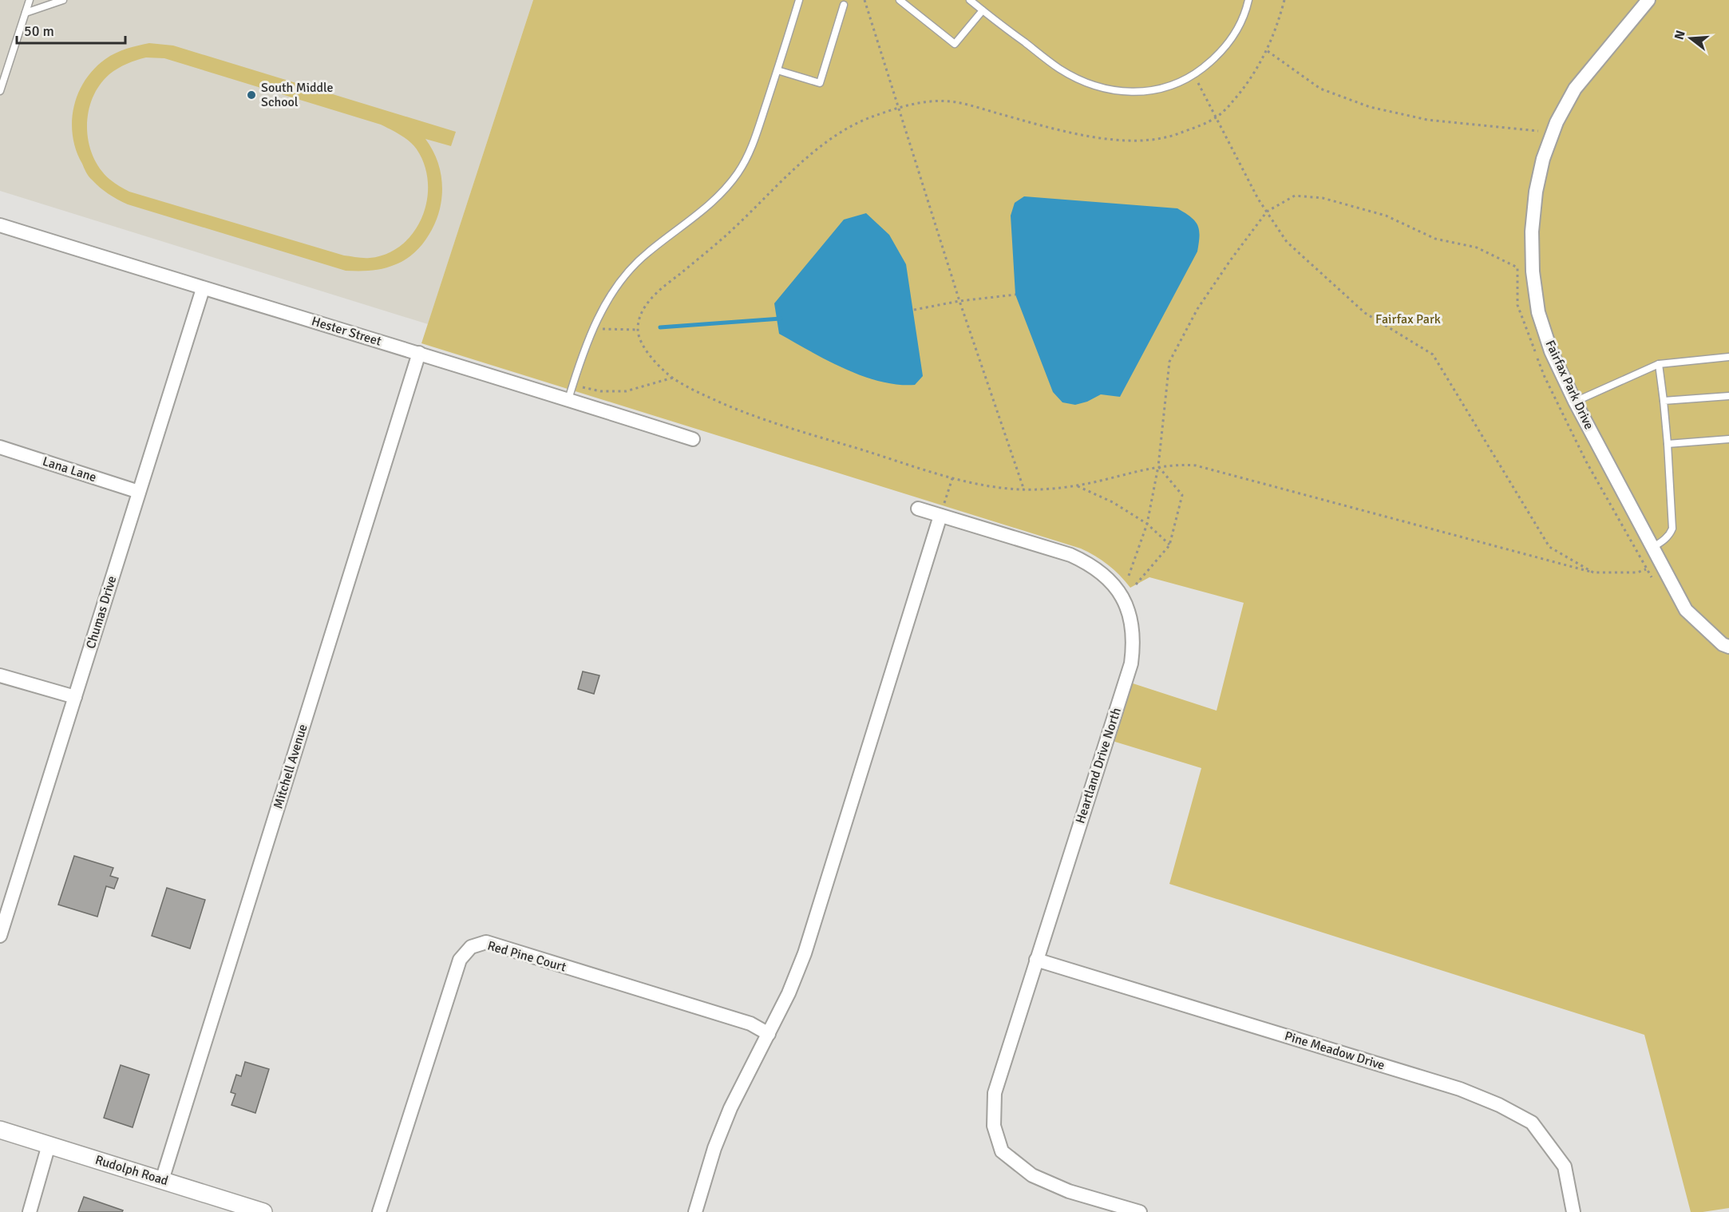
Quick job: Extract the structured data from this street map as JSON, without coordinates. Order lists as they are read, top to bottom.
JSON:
{
  "streets": {
    "street": [
      "Hester Street",
      "Fairfax Park Drive",
      "Lana Lane",
      "Chumas Drive",
      "Heartland Drive North",
      "Mitchell Avenue",
      "Red Pine Court",
      "Pine Meadow Drive",
      "Rudolph Road"
    ]
  },
  "crossings": [
    ["Hester Street", "Chumas Drive"],
    ["Hester Street", "Mitchell Avenue"],
    ["Lana Lane", "Chumas Drive"],
    ["Heartland Drive North", "Pine Meadow Drive"],
    ["Mitchell Avenue", "Rudolph Road"]
  ],
  "parks": ["Fairfax Park"],
  "places": ["South Middle School"],
  "scale_bar": "50 m",
  "north": "left"
}
